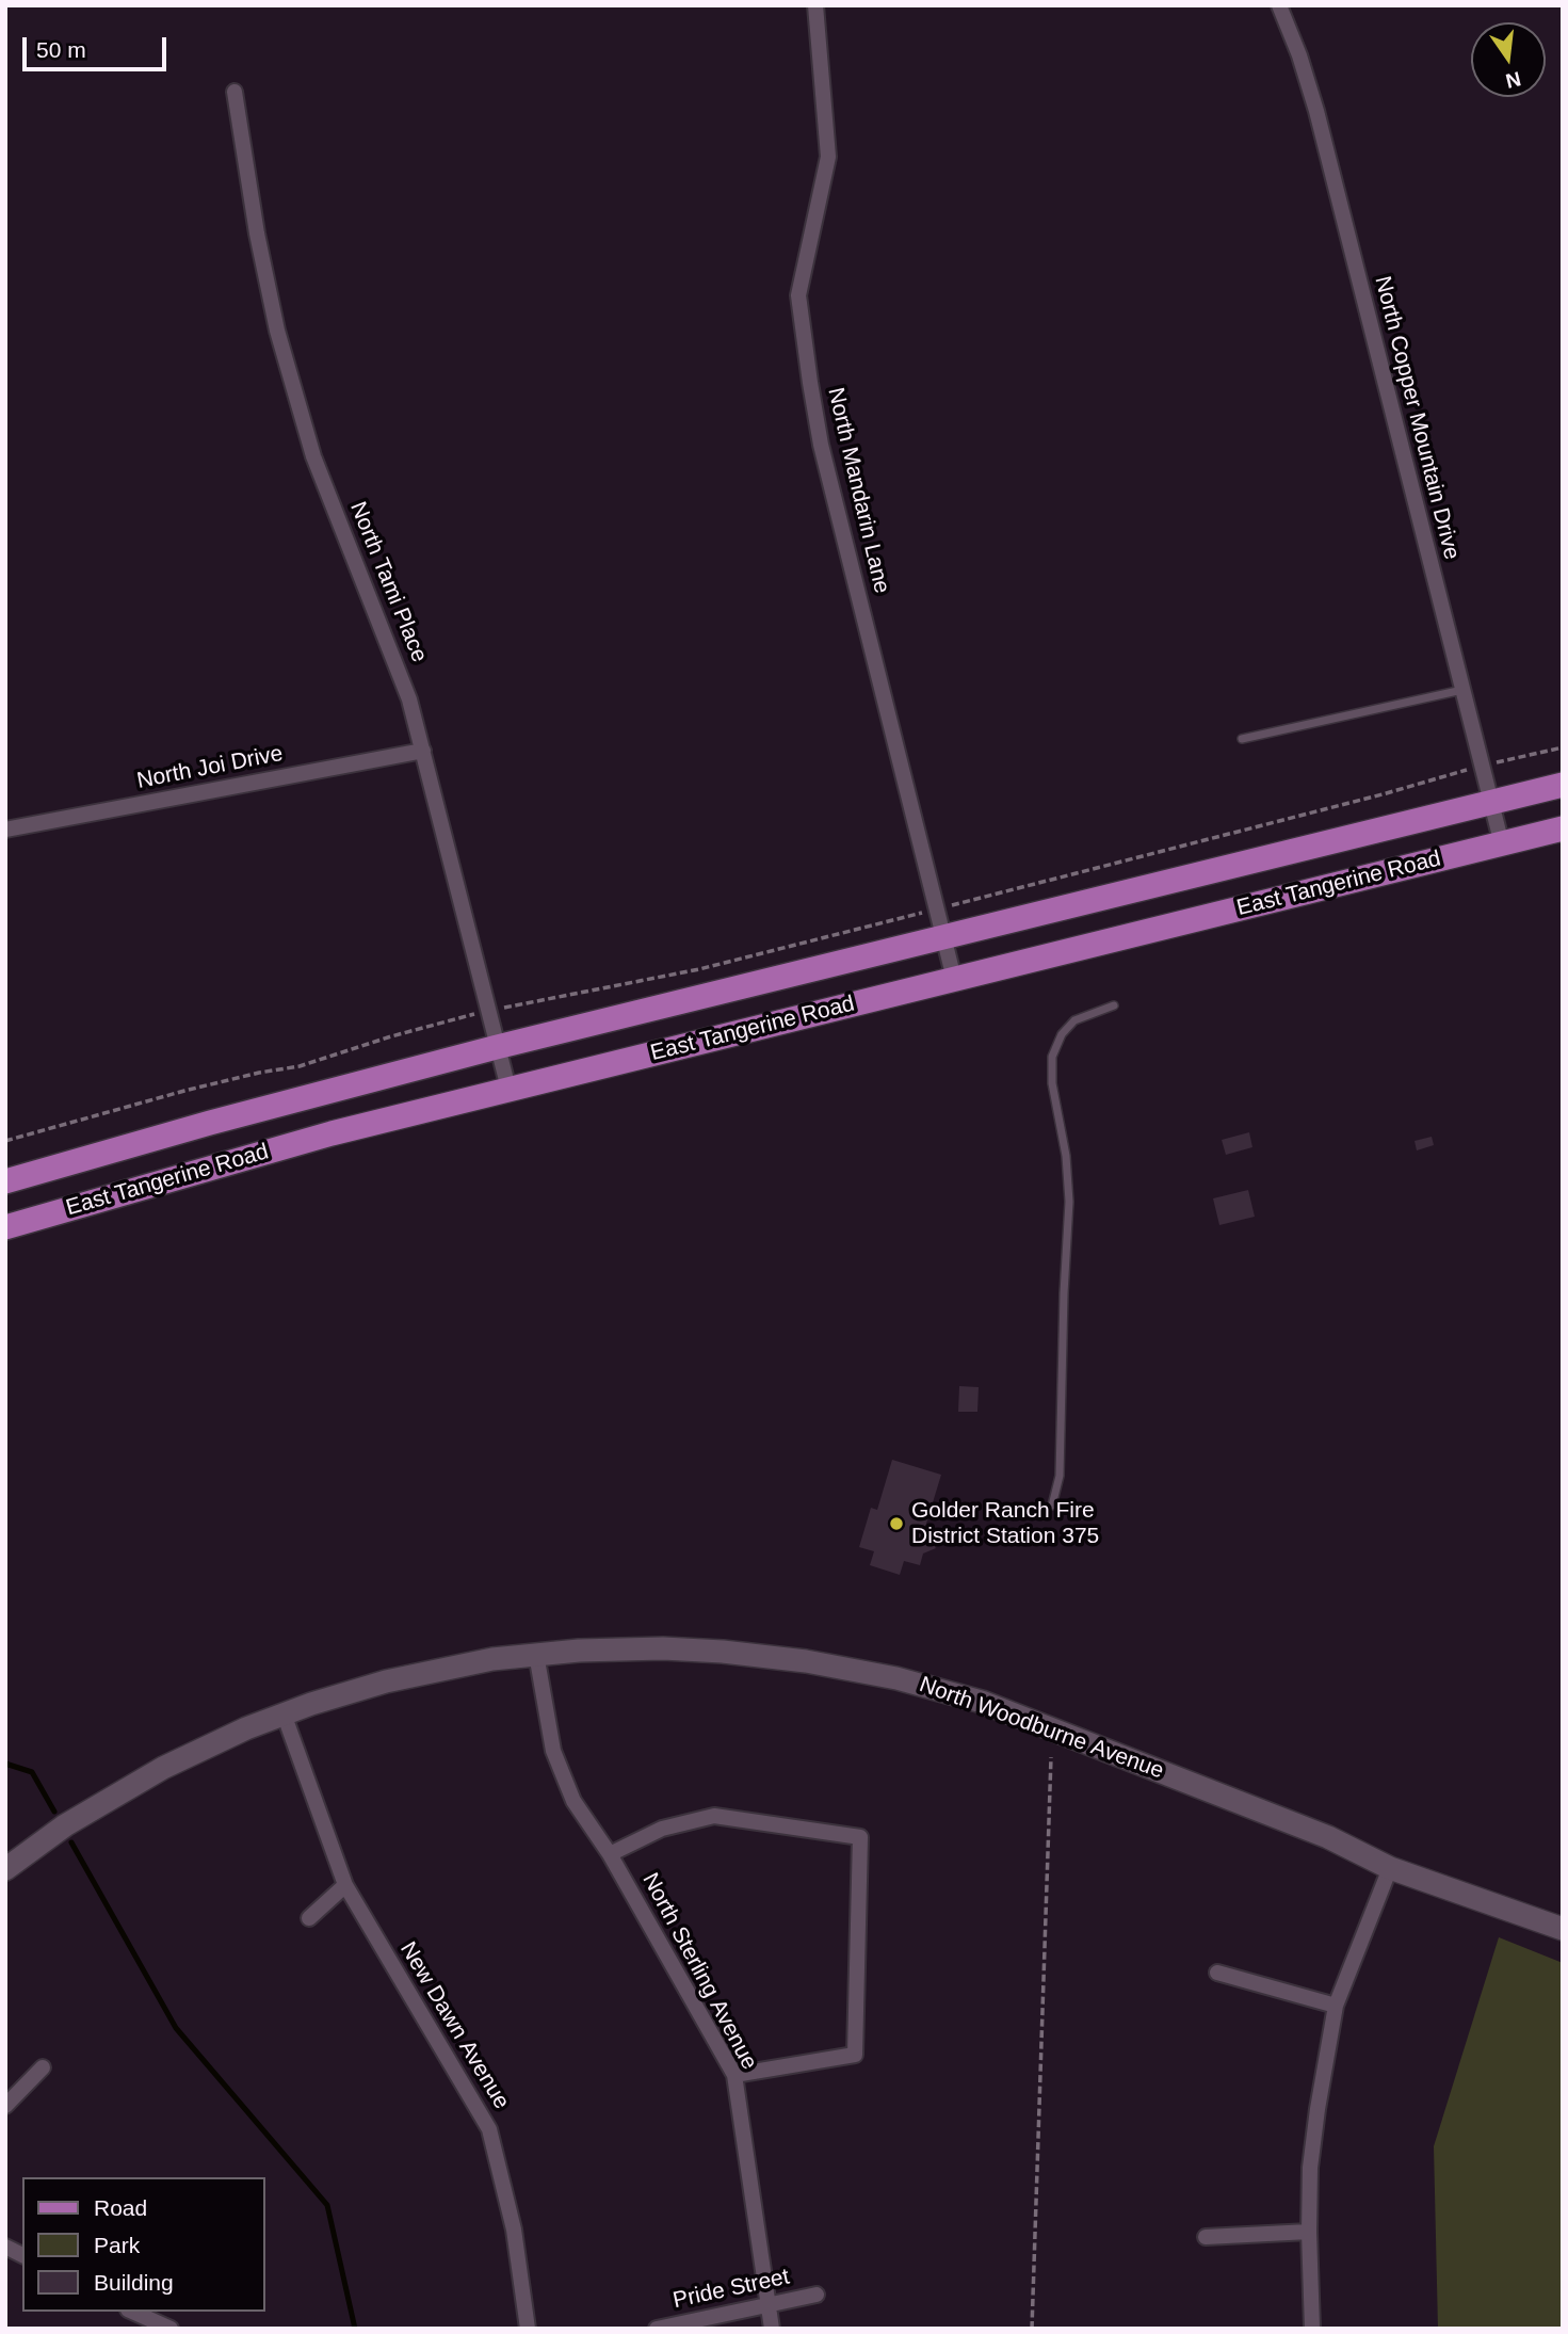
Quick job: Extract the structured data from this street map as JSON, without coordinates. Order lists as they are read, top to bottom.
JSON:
{
  "streets": {
    "main road": ["East Tangerine Road"],
    "street": [
      "North Copper Mountain Drive",
      "North Mandarin Lane",
      "North Tami Place",
      "North Joi Drive",
      "North Woodburne Avenue",
      "North Sterling Avenue",
      "New Dawn Avenue",
      "Pride Street"
    ]
  },
  "crossings": [
    ["North Copper Mountain Drive", "East Tangerine Road"],
    ["North Mandarin Lane", "East Tangerine Road"],
    ["North Tami Place", "North Joi Drive"],
    ["North Tami Place", "East Tangerine Road"],
    ["North Woodburne Avenue", "North Sterling Avenue"],
    ["North Woodburne Avenue", "New Dawn Avenue"],
    ["North Sterling Avenue", "Pride Street"]
  ],
  "places": ["Golder Ranch Fire District Station 375"],
  "legend": ["Road", "Park", "Building"],
  "scale_bar": "50 m",
  "north": "bottom"
}
